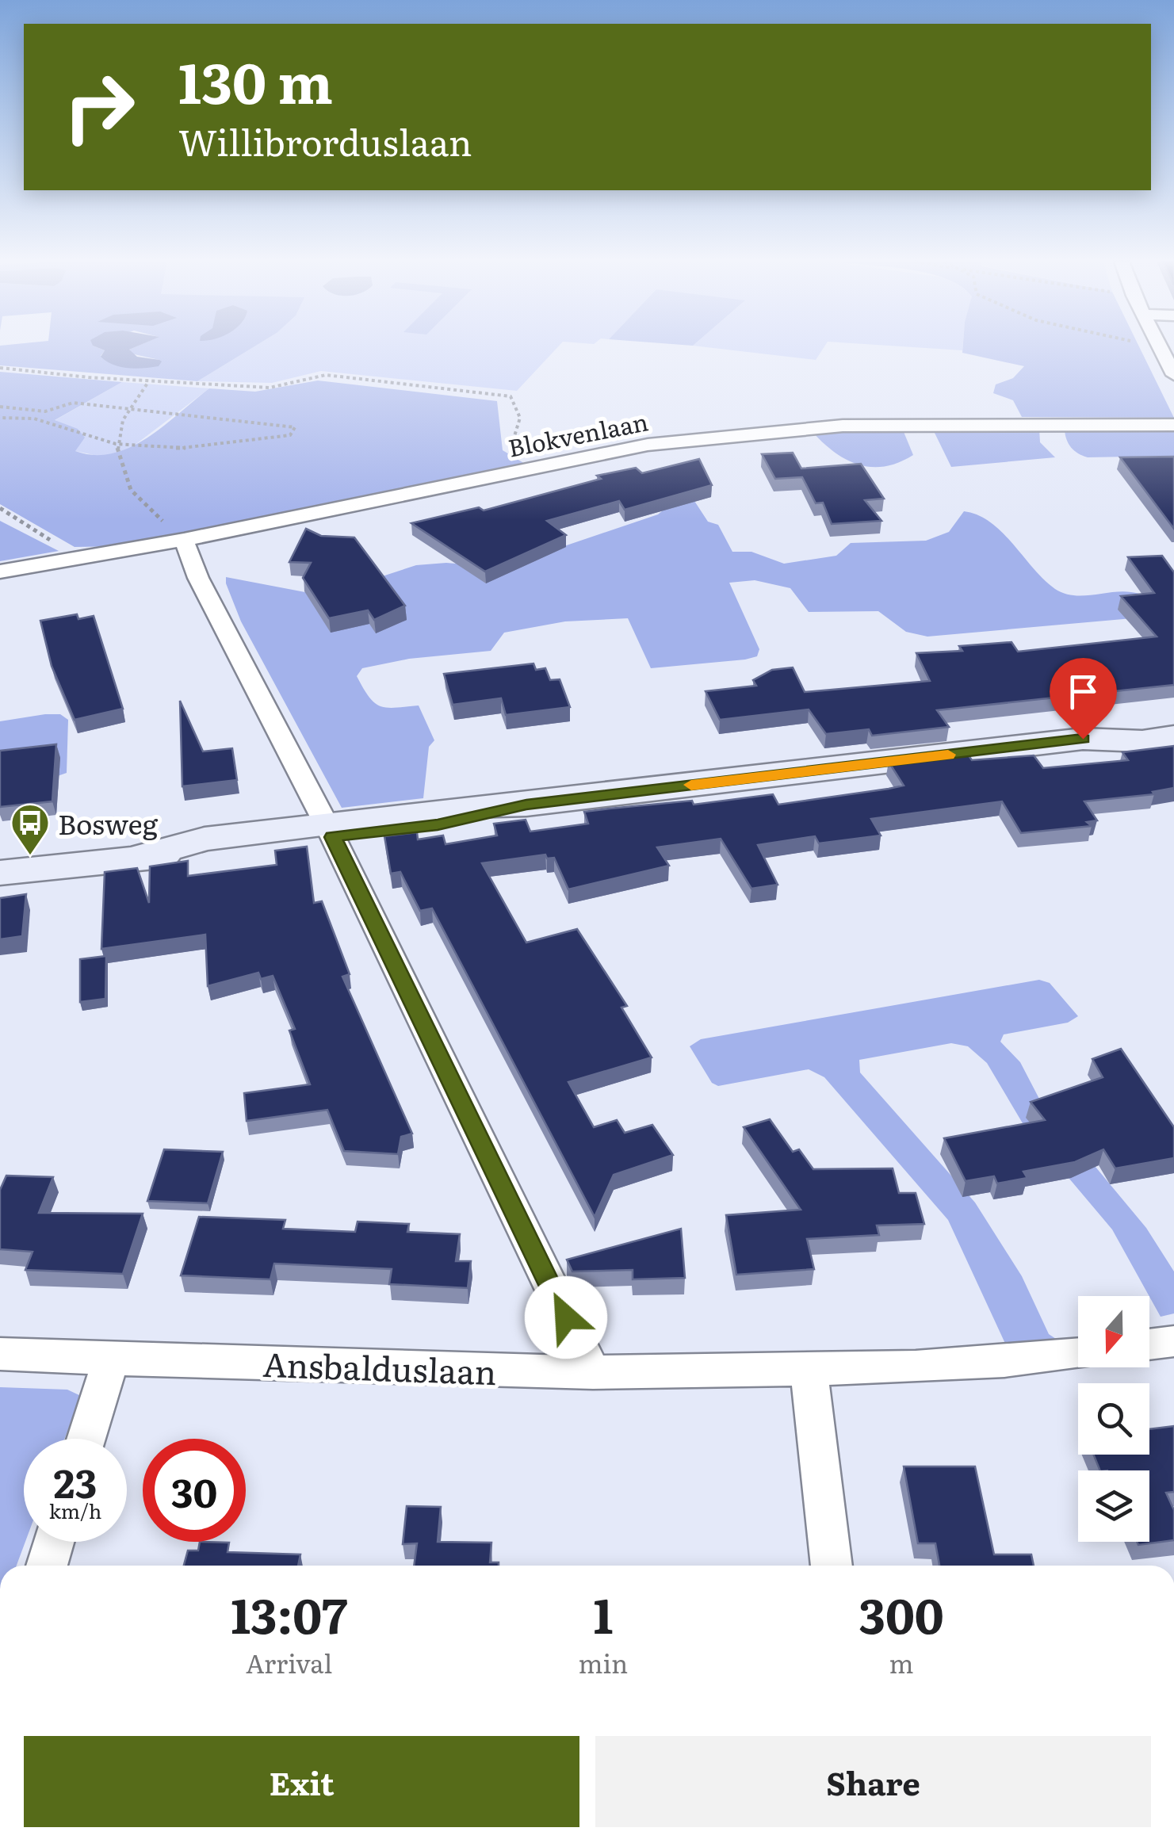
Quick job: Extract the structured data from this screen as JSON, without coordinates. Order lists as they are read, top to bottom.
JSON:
{
  "streets": {
    "street": ["Blokvenlaan", "Ansbalduslaan"]
  },
  "places": {
    "bus stop": ["Bosweg"]
  },
  "north": "bottom",
  "page": {
    "turn": ["130 m", "Willibrorduslaan"],
    "speed": "23 km/h",
    "limit": "30",
    "eta": [
      "13:07",
      "Arrival",
      "1",
      "min",
      "300",
      "m"
    ],
    "buttons": ["Exit", "Share"]
  }
}
